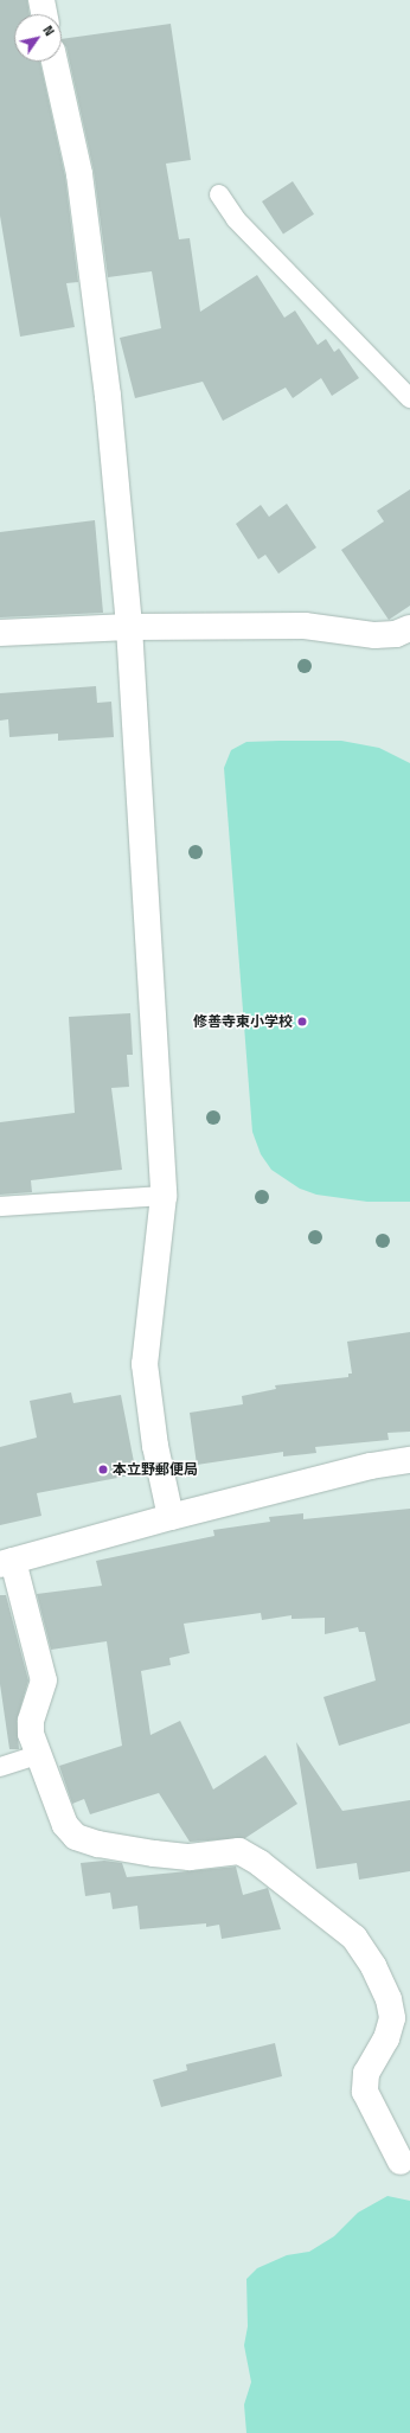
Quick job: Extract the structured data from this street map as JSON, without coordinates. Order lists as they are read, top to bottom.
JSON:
{
  "places": ["修善寺東小学校", "本立野郵便局"],
  "north": "top right"
}
